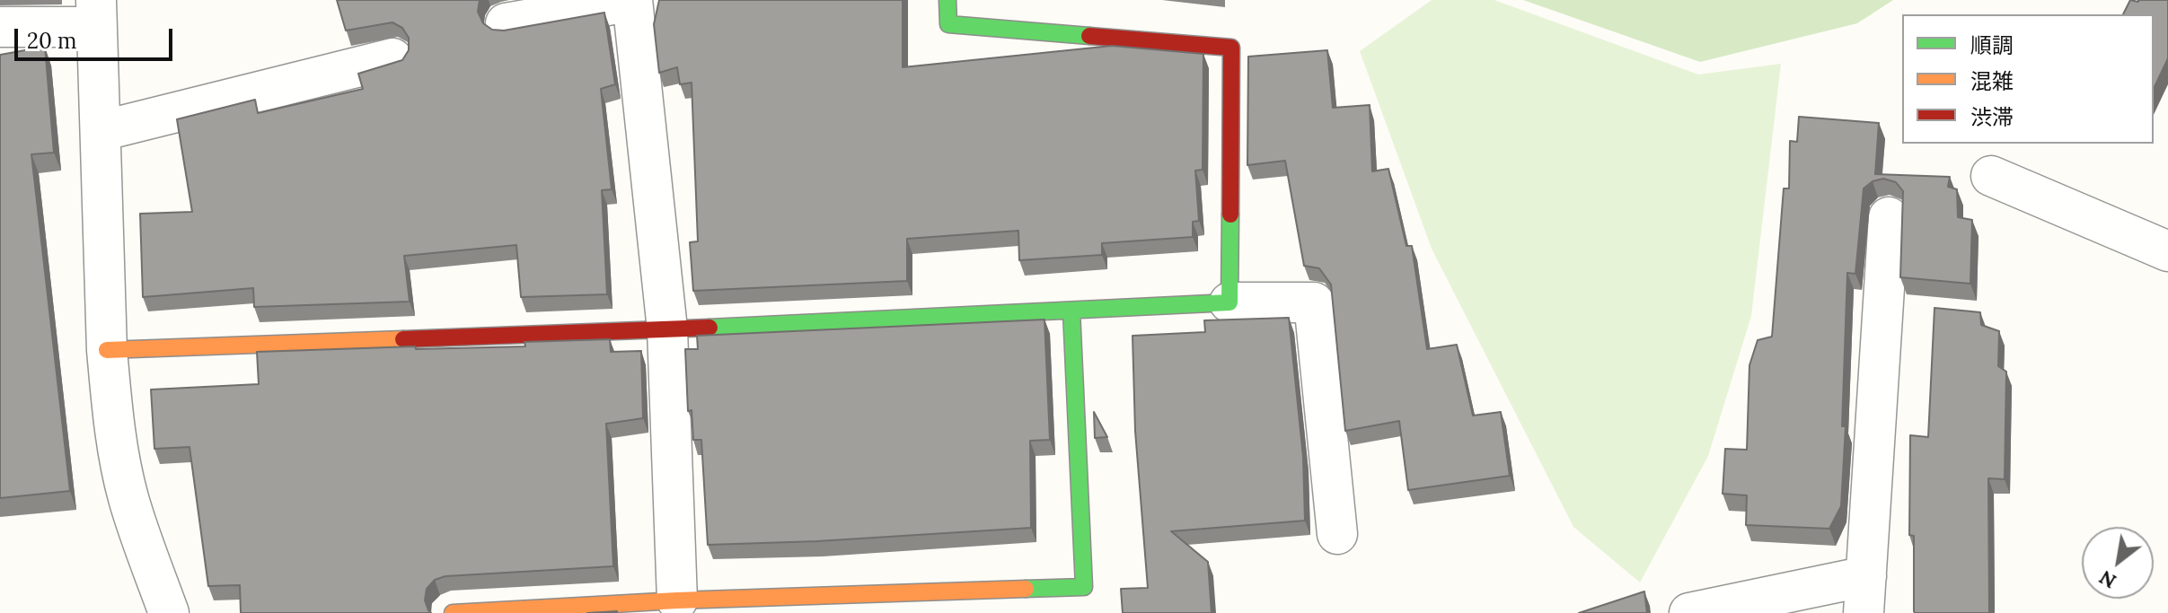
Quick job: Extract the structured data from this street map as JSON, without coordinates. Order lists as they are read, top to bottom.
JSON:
{
  "legend": ["順調", "混雑", "渋滞"],
  "scale_bar": "20 m",
  "north": "bottom left"
}
